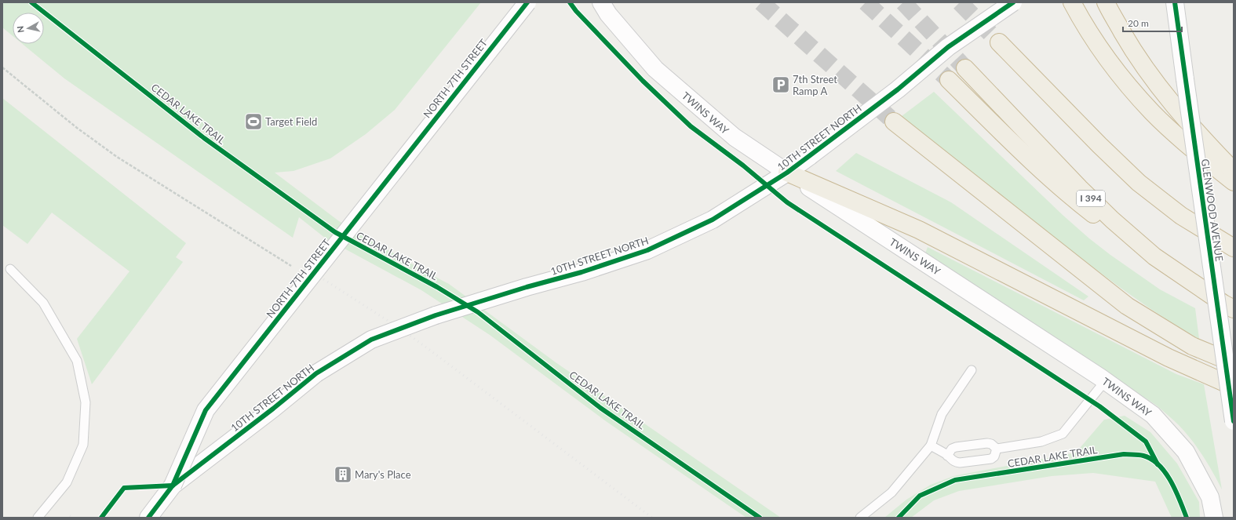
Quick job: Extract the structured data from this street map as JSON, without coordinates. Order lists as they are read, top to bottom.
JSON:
{
  "streets": {
    "highway": ["I 394"],
    "main road": [
      "NORTH 7TH STREET",
      "TWINS WAY",
      "10TH STREET NORTH",
      "GLENWOOD AVENUE"
    ],
    "cycle path": ["CEDAR LAKE TRAIL"]
  },
  "crossings": [
    ["NORTH 7TH STREET", "10TH STREET NORTH"],
    ["TWINS WAY", "10TH STREET NORTH"]
  ],
  "places": {
    "parking": ["7th Street Ramp A"],
    "sports": ["Target Field"],
    "building": ["Mary's Place"]
  },
  "scale_bar": "20 m",
  "north": "left"
}
